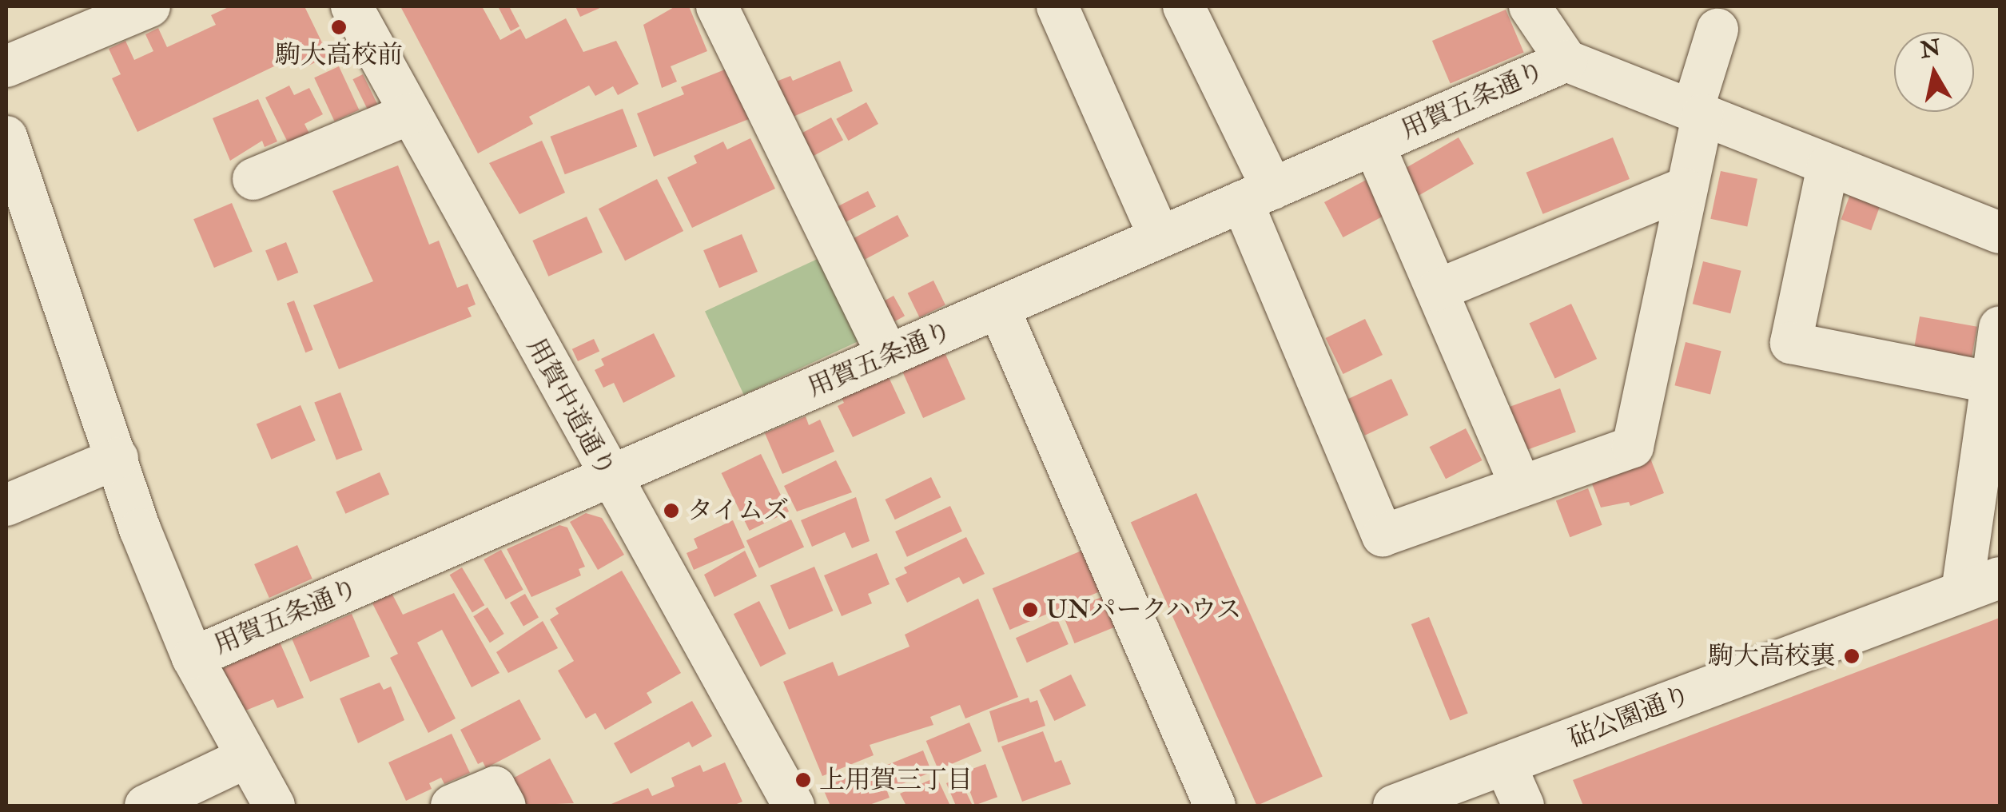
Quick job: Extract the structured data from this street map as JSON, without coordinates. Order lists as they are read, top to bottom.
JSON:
{
  "streets": {
    "street": ["用賀五条通り", "用賀中道通り", "砧公園通り"]
  },
  "crossings": [
    ["用賀五条通り", "用賀中道通り"]
  ],
  "places": [
    "駒大高校前",
    "タイムズ",
    "UNパークハウス",
    "駒大高校裏",
    "上用賀三丁目"
  ],
  "north": "top"
}
